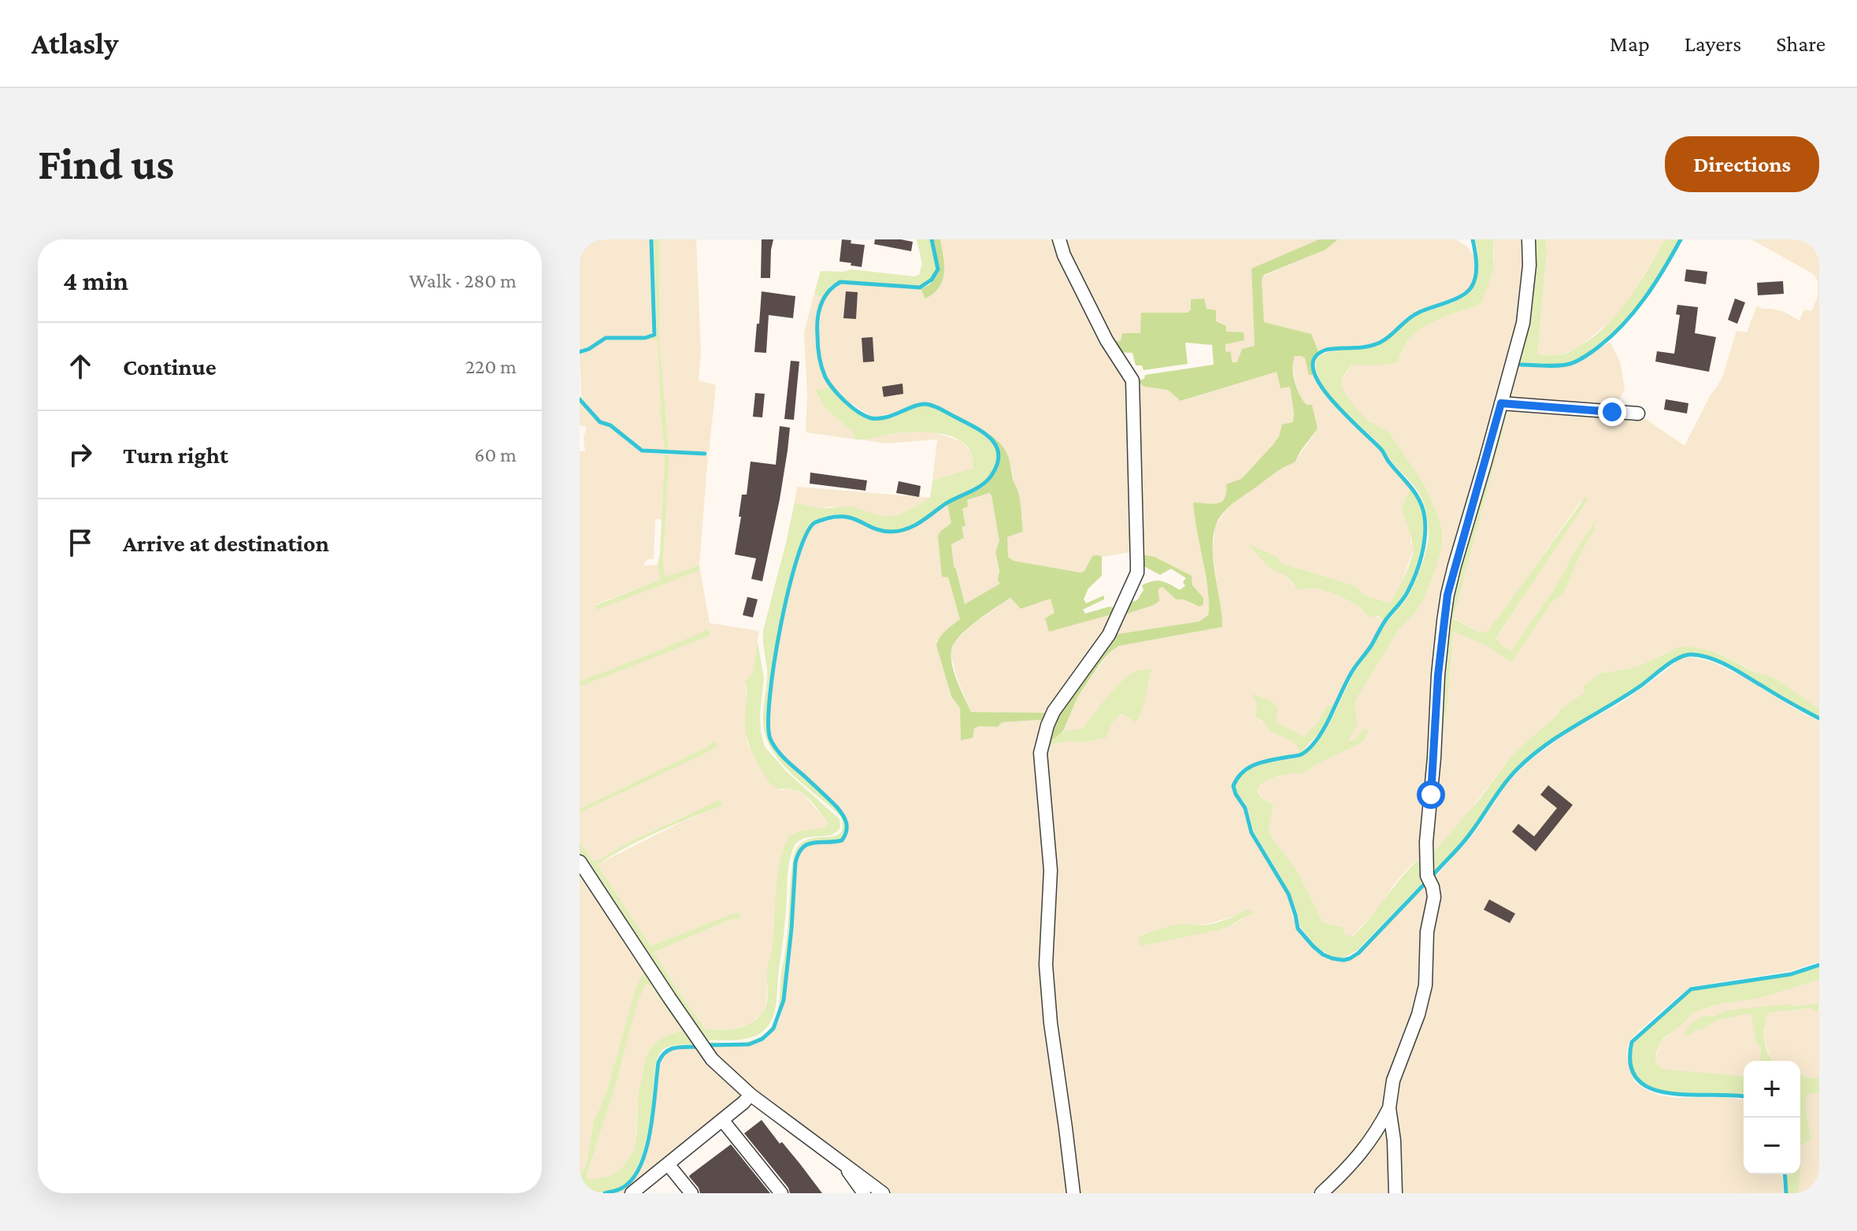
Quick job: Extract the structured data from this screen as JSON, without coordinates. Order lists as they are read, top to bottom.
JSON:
{
  "page": {
    "header": "Atlasly",
    "nav": ["Map", "Layers", "Share"],
    "buttons": "Directions",
    "title": "Find us",
    "heading": ["4 min", "Walk · 280 m"],
    "list": [
      ["Continue", "220 m"],
      ["Turn right", "60 m"],
      "Arrive at destination"
    ],
    "map_buttons": ["+", "−"]
  }
}
